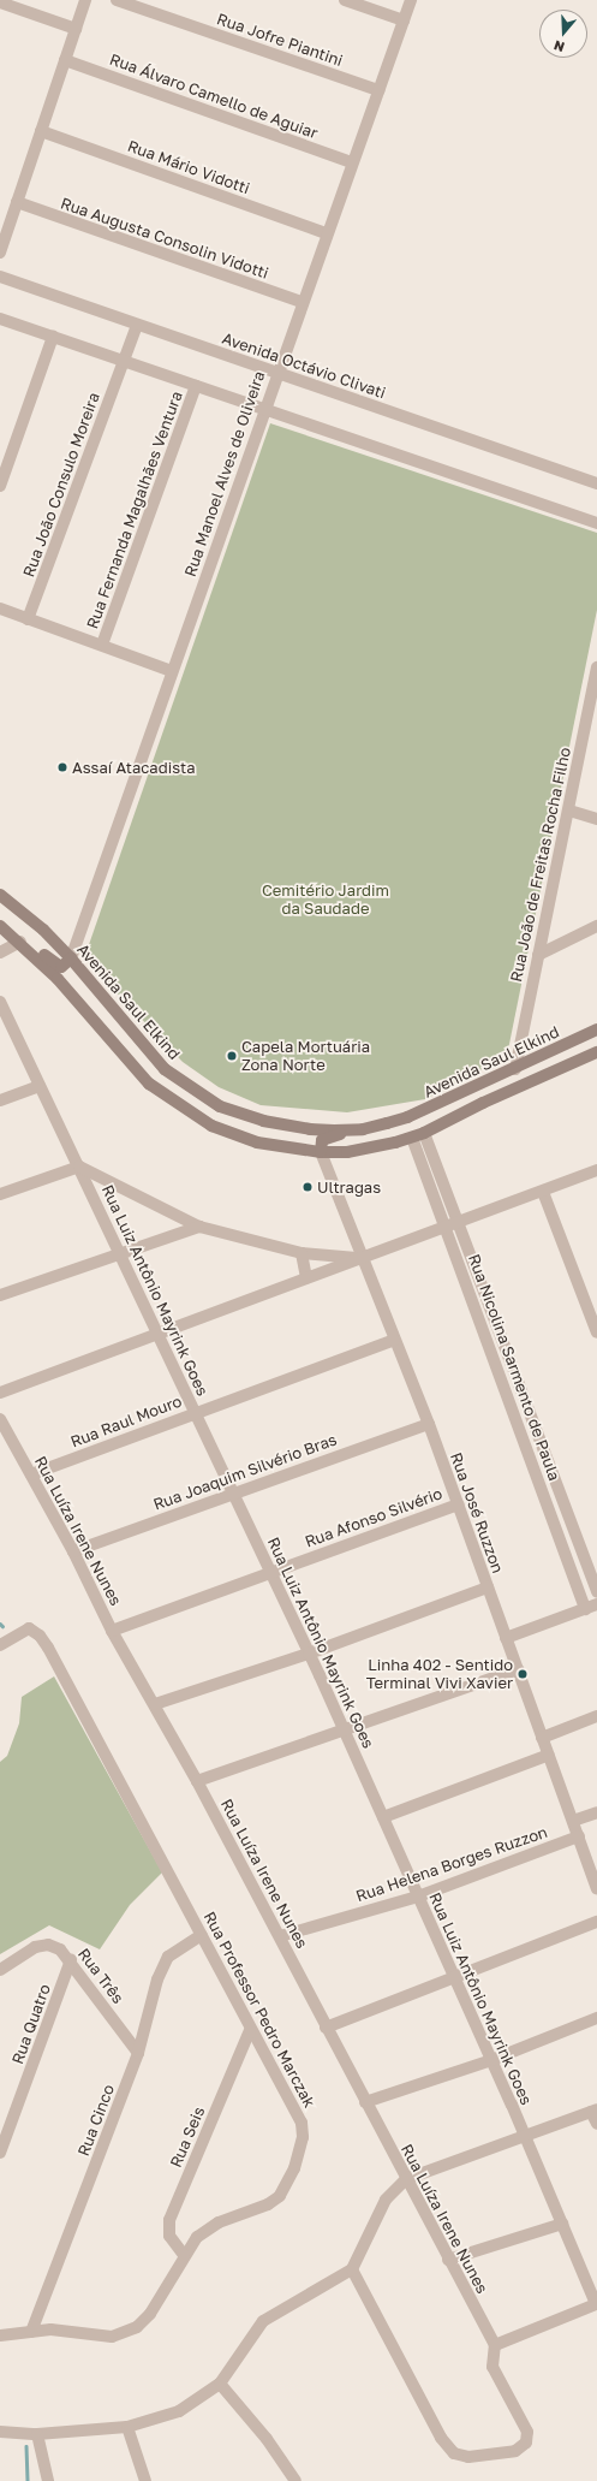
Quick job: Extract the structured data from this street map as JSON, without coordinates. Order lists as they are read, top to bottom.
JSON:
{
  "streets": {
    "main road": ["Avenida Saul Elkind"],
    "street": [
      "Rua Jofre Piantini",
      "Rua Álvaro Camello de Aguiar",
      "Rua Mário Vidotti",
      "Rua Augusta Consolin Vidotti",
      "Avenida Octávio Clivati",
      "Rua Manoel Alves de Oliveira",
      "Rua João Consulo Moreira",
      "Rua Fernanda Magalhães Ventura",
      "Rua João de Freitas Rocha Filho",
      "Rua Luiz Antônio Mayrink Goes",
      "Rua Nicolina Sarmento de Paula",
      "Rua Raul Mouro",
      "Rua Joaquim Silvério Bras",
      "Rua José Ruzzon",
      "Rua Afonso Silvério",
      "Rua Luíza Irene Nunes",
      "Rua Helena Borges Ruzzon",
      "Rua Três",
      "Rua Professor Pedro Marczak",
      "Rua Quatro",
      "Rua Cinco",
      "Rua Seis"
    ]
  },
  "crossings": [
    ["Rua Jofre Piantini", "Rua Manoel Alves de Oliveira"],
    ["Rua Álvaro Camello de Aguiar", "Rua Manoel Alves de Oliveira"],
    ["Rua Mário Vidotti", "Rua Manoel Alves de Oliveira"],
    ["Rua Augusta Consolin Vidotti", "Rua Manoel Alves de Oliveira"],
    ["Avenida Octávio Clivati", "Rua Manoel Alves de Oliveira"],
    ["Avenida Octávio Clivati", "Rua João Consulo Moreira"],
    ["Rua Manoel Alves de Oliveira", "Avenida Saul Elkind"],
    ["Rua João de Freitas Rocha Filho", "Avenida Saul Elkind"],
    ["Rua Luiz Antônio Mayrink Goes", "Rua Raul Mouro"],
    ["Rua Luiz Antônio Mayrink Goes", "Rua Joaquim Silvério Bras"],
    ["Rua Luiz Antônio Mayrink Goes", "Rua Afonso Silvério"],
    ["Rua Luiz Antônio Mayrink Goes", "Rua Helena Borges Ruzzon"],
    ["Rua Raul Mouro", "Rua José Ruzzon"],
    ["Rua Raul Mouro", "Rua Luíza Irene Nunes"],
    ["Rua Joaquim Silvério Bras", "Rua José Ruzzon"],
    ["Rua Joaquim Silvério Bras", "Rua Luíza Irene Nunes"],
    ["Rua José Ruzzon", "Rua Afonso Silvério"],
    ["Rua José Ruzzon", "Rua Helena Borges Ruzzon"],
    ["Rua Afonso Silvério", "Rua Luíza Irene Nunes"],
    ["Rua Luíza Irene Nunes", "Rua Helena Borges Ruzzon"],
    ["Rua Três", "Rua Quatro"],
    ["Rua Três", "Rua Cinco"],
    ["Rua Professor Pedro Marczak", "Rua Cinco"],
    ["Rua Professor Pedro Marczak", "Rua Seis"]
  ],
  "parks": ["Cemitério Jardim da Saudade"],
  "places": [
    "Assaí Atacadista",
    "Capela Mortuária Zona Norte",
    "Ultragas",
    "Linha 402 - Sentido Terminal Vivi Xavier"
  ],
  "north": "bottom"
}
